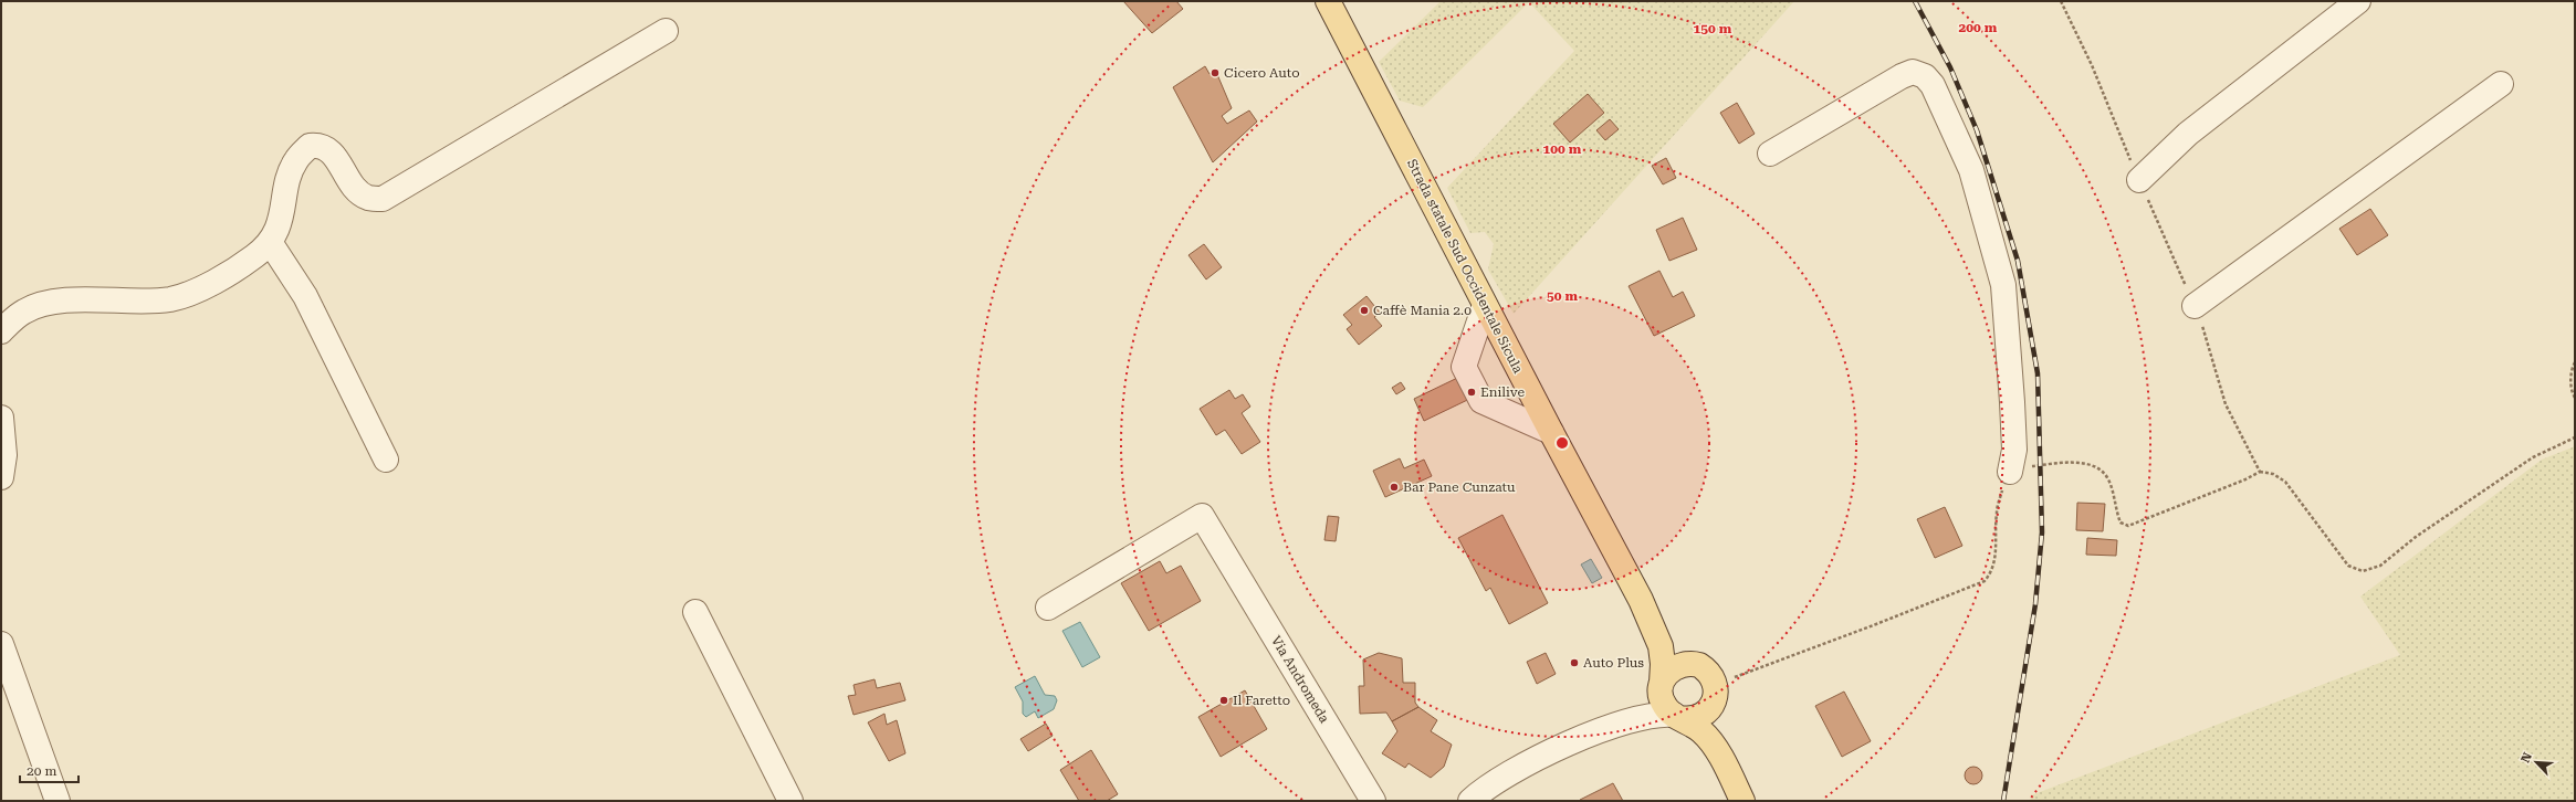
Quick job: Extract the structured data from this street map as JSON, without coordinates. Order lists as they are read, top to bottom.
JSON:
{
  "streets": {
    "main road": ["Strada statale Sud Occidentale Sicula"],
    "street": ["Via Andromeda"]
  },
  "places": [
    "Cicero Auto",
    "Caffè Mania 2.0",
    "Enilive",
    "Bar Pane Cunzatu",
    "Auto Plus",
    "Il Faretto"
  ],
  "scale_bar": "20 m",
  "north": "top left",
  "rings": [
    "200 m",
    "150 m",
    "100 m",
    "50 m"
  ]
}
